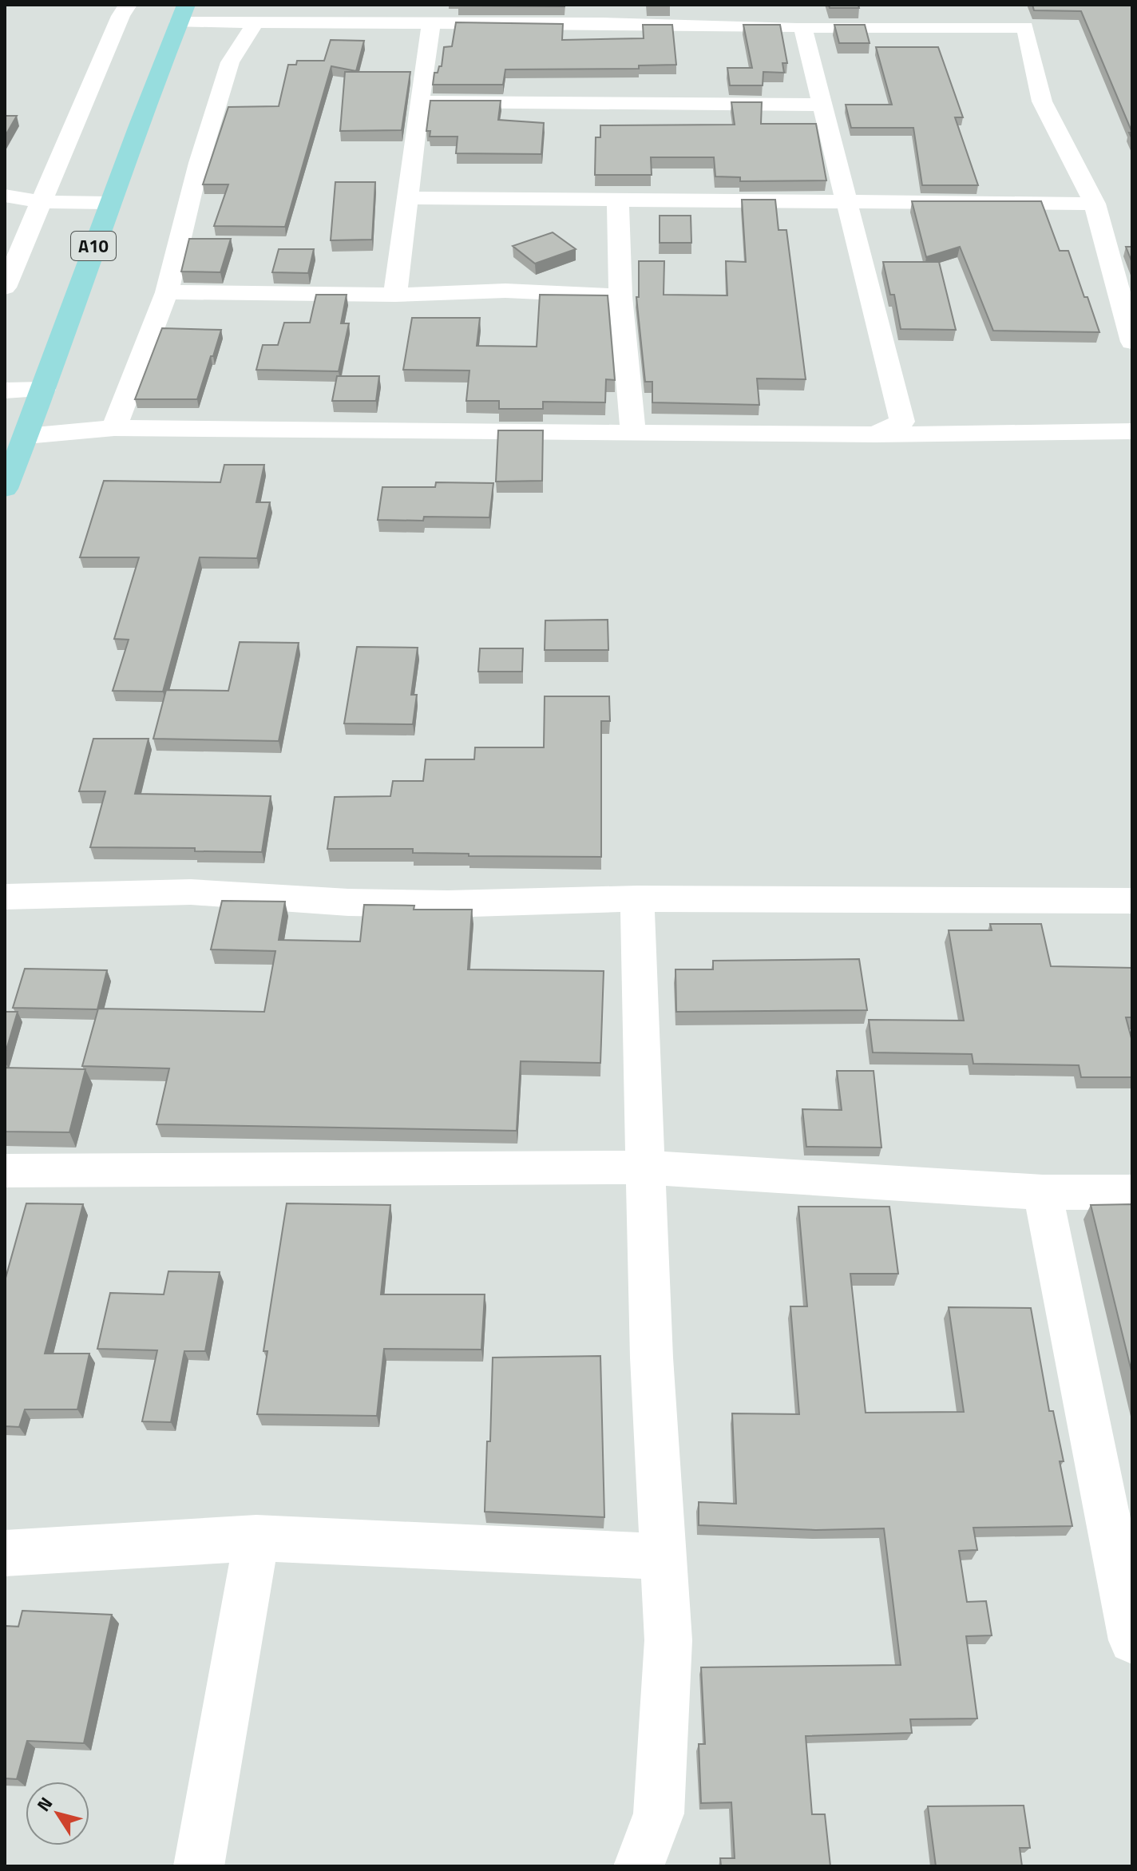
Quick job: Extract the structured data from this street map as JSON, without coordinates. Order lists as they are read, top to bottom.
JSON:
{
  "streets": {
    "main road": ["A10"]
  },
  "north": "top left"
}
